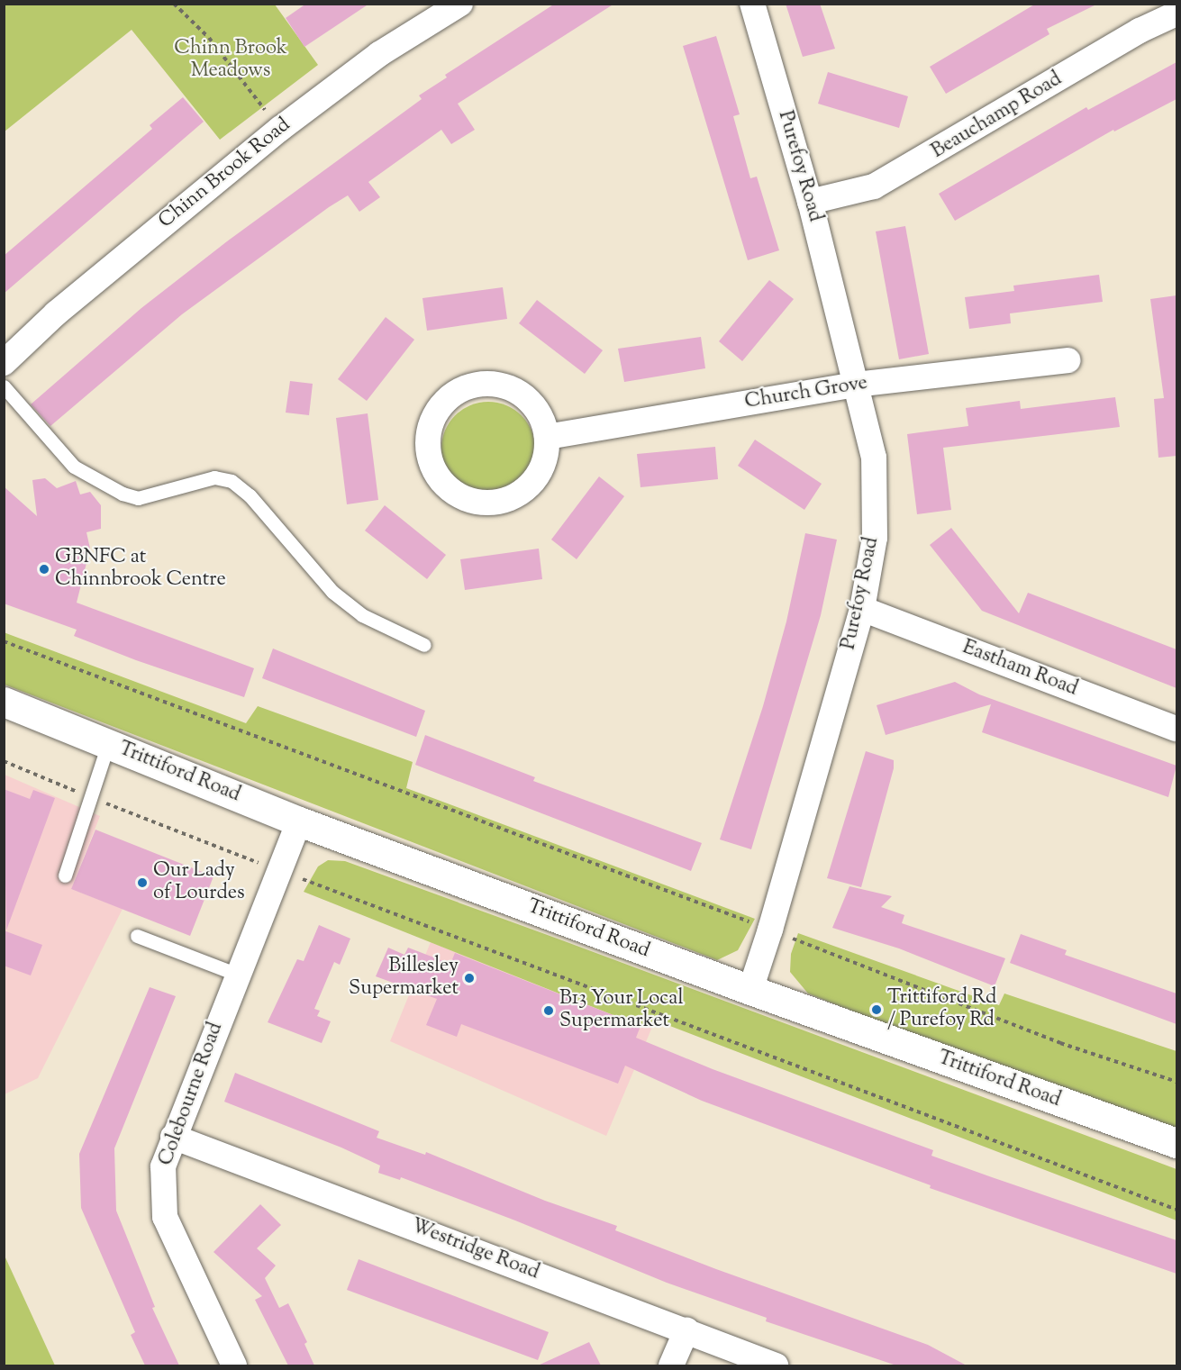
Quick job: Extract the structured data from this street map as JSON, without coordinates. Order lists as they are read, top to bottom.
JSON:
{
  "streets": {
    "street": [
      "Beauchamp Road",
      "Purefoy Road",
      "Chinn Brook Road",
      "Church Grove",
      "Eastham Road",
      "Trittiford Road",
      "Colebourne Road",
      "Westridge Road"
    ]
  },
  "crossings": [
    ["Beauchamp Road", "Purefoy Road"],
    ["Purefoy Road", "Church Grove"],
    ["Purefoy Road", "Eastham Road"],
    ["Purefoy Road", "Trittiford Road"],
    ["Trittiford Road", "Colebourne Road"],
    ["Colebourne Road", "Westridge Road"]
  ],
  "parks": ["Chinn Brook Meadows"],
  "places": [
    "GBNFC at Chinnbrook Centre",
    "Our Lady of Lourdes",
    "Billesley Supermarket",
    "Trittiford Rd / Purefoy Rd",
    "B13 Your Local Supermarket"
  ]
}
